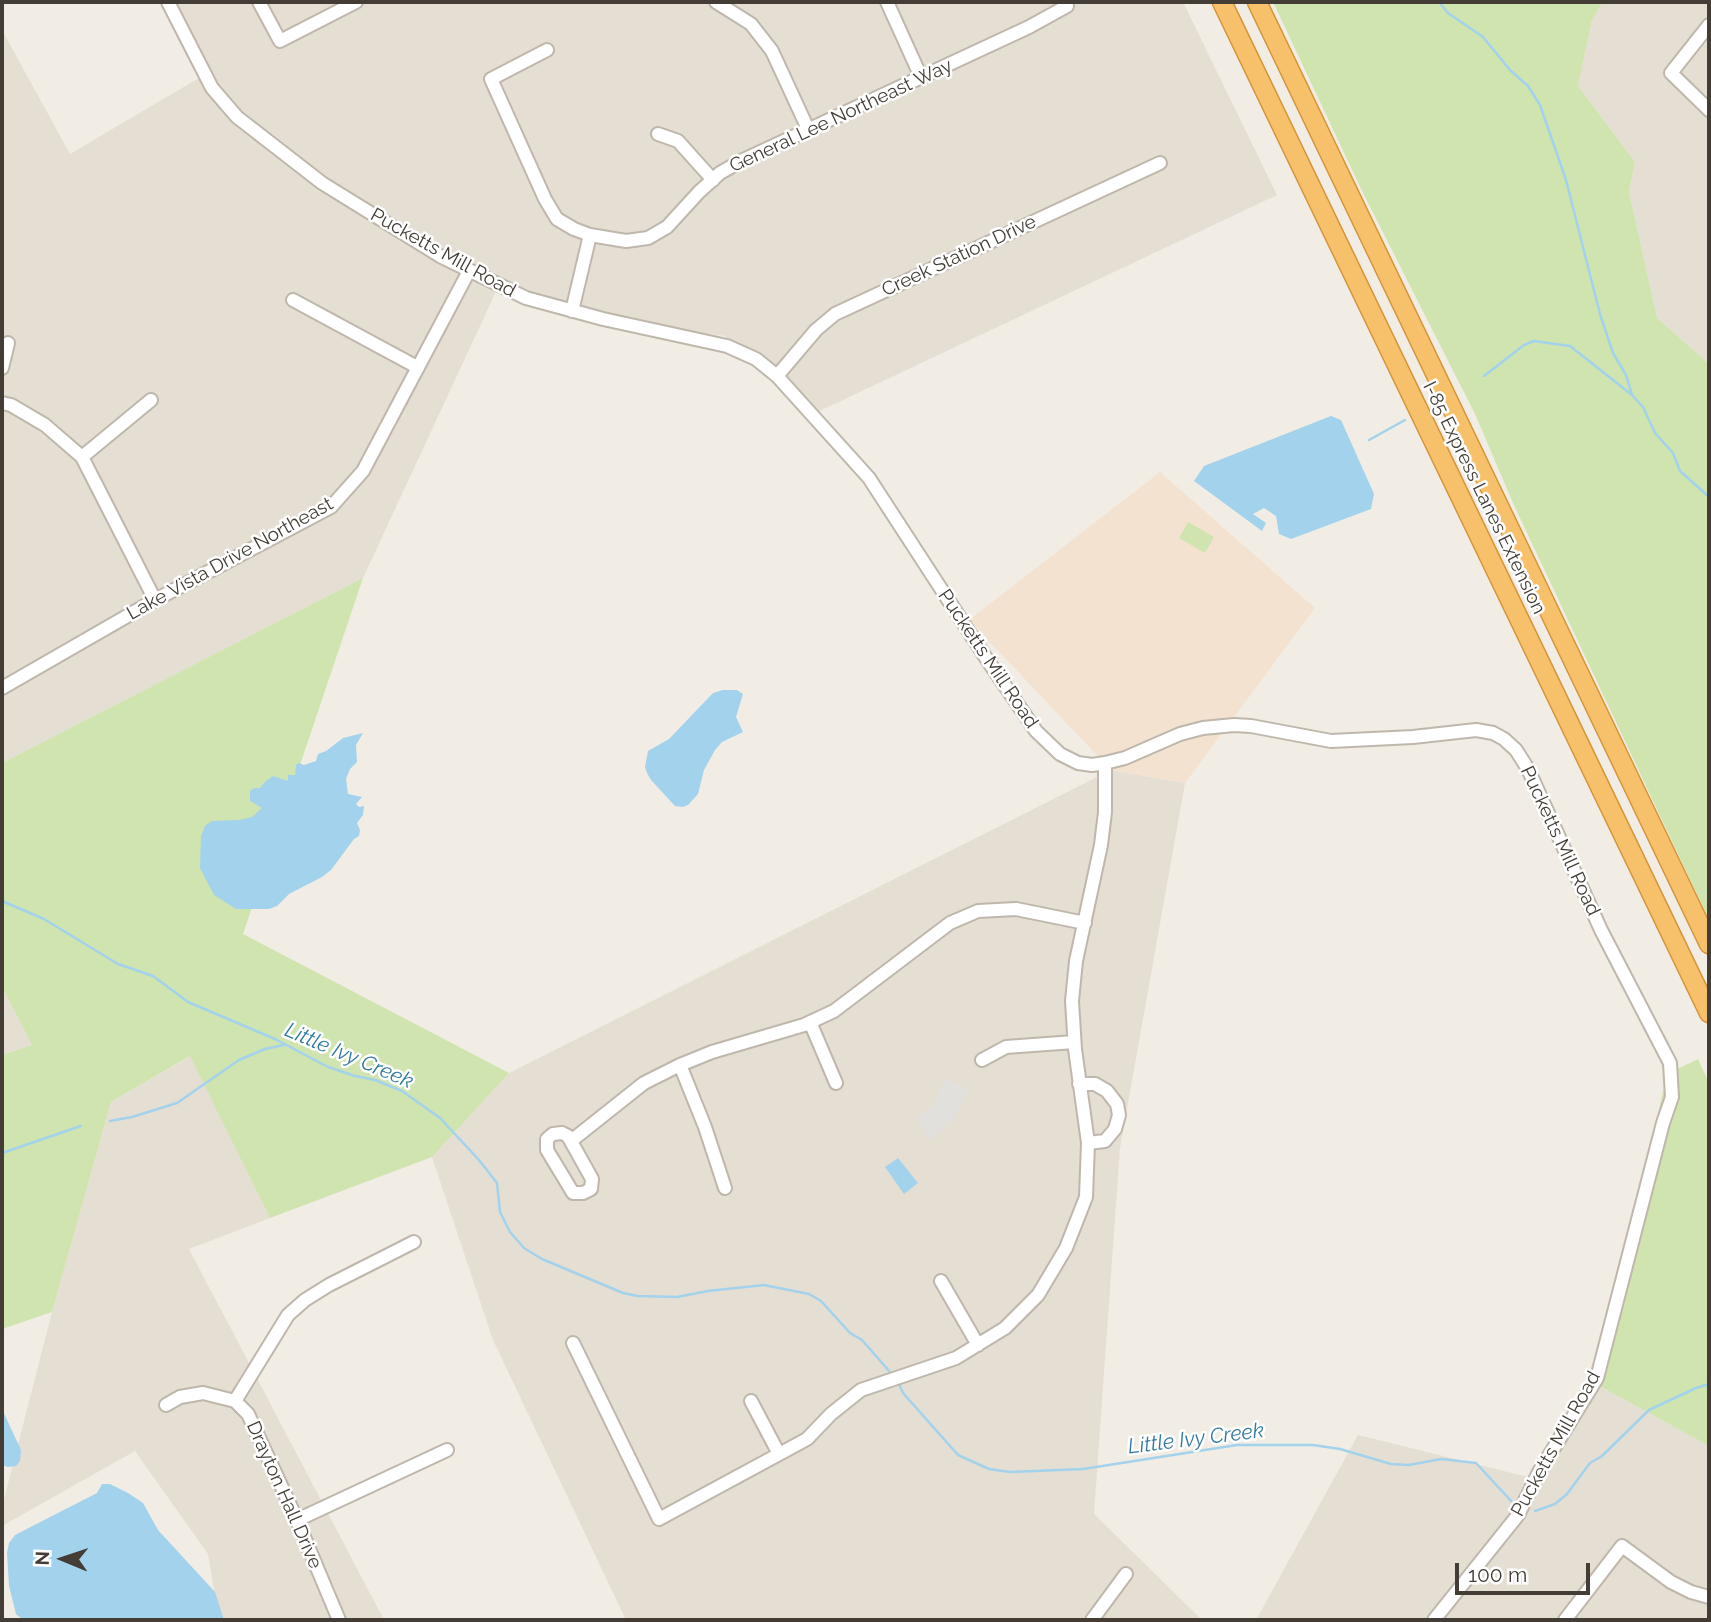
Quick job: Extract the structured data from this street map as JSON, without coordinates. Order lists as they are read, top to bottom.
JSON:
{
  "streets": {
    "highway": ["I-85 Express Lanes Extension"],
    "street": [
      "General Lee Northeast Way",
      "Pucketts Mill Road",
      "Creek Station Drive",
      "Lake Vista Drive Northeast",
      "Drayton Hall Drive"
    ]
  },
  "crossings": [
    ["Pucketts Mill Road", "Creek Station Drive"],
    ["Pucketts Mill Road", "Lake Vista Drive Northeast"]
  ],
  "water": ["Little Ivy Creek"],
  "scale_bar": "100 m",
  "north": "left"
}
